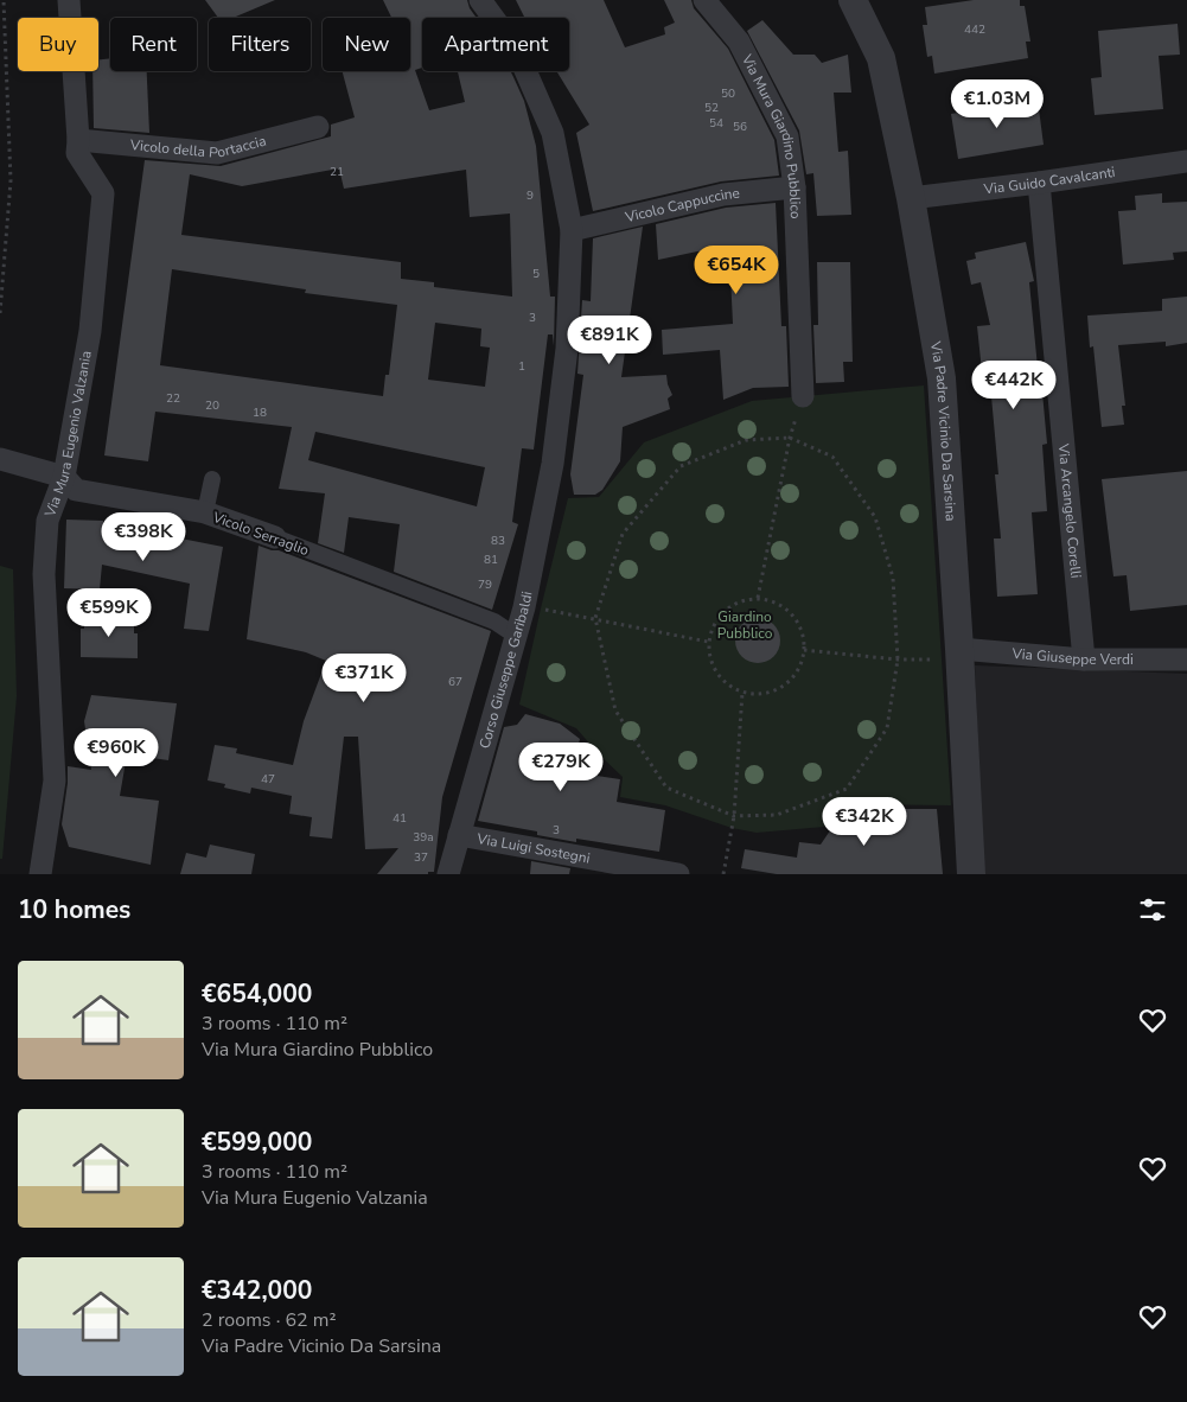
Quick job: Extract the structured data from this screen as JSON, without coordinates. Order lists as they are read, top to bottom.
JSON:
{
  "streets": {
    "street": [
      "Via Mura Giardino Pubblico",
      "Vicolo della Portaccia",
      "Via Guido Cavalcanti",
      "Vicolo Cappuccine",
      "Via Padre Vicinio Da Sarsina",
      "Via Mura Eugenio Valzania",
      "Via Arcangelo Corelli",
      "Vicolo Serraglio",
      "Via Giuseppe Verdi",
      "Corso Giuseppe Garibaldi",
      "Via Luigi Sostegni"
    ]
  },
  "crossings": [
    ["Via Mura Giardino Pubblico", "Vicolo Cappuccine"],
    ["Vicolo della Portaccia", "Via Mura Eugenio Valzania"],
    ["Via Guido Cavalcanti", "Via Padre Vicinio Da Sarsina"],
    ["Via Guido Cavalcanti", "Via Arcangelo Corelli"],
    ["Vicolo Cappuccine", "Corso Giuseppe Garibaldi"],
    ["Via Padre Vicinio Da Sarsina", "Via Giuseppe Verdi"],
    ["Via Mura Eugenio Valzania", "Vicolo Serraglio"],
    ["Via Arcangelo Corelli", "Via Giuseppe Verdi"],
    ["Vicolo Serraglio", "Corso Giuseppe Garibaldi"],
    ["Corso Giuseppe Garibaldi", "Via Luigi Sostegni"]
  ],
  "parks": ["Giardino Pubblico"],
  "house_numbers": [
    "442",
    "50",
    "52",
    "54",
    "56",
    "21",
    "9",
    "5",
    "3",
    "1",
    "22",
    "20",
    "18",
    "83",
    "81",
    "79",
    "67",
    "47",
    "41",
    "3",
    "39a",
    "37"
  ],
  "page": {
    "chip": [
      "Buy",
      "Rent",
      "Filters",
      "New",
      "Apartment"
    ],
    "price": [
      "€1.03M",
      "€654K",
      "€891K",
      "€442K",
      "€398K",
      "€599K",
      "€371K",
      "€960K",
      "€279K",
      "€342K"
    ],
    "heading": "10 homes",
    "list": [
      {
        "name": "€654,000",
        "note": "3 rooms · 110 m² · Via Mura Giardino Pubblico"
      },
      {
        "name": "€599,000",
        "note": "3 rooms · 110 m² · Via Mura Eugenio Valzania"
      },
      {
        "name": "€342,000",
        "note": "2 rooms · 62 m² · Via Padre Vicinio Da Sarsina"
      }
    ]
  }
}
